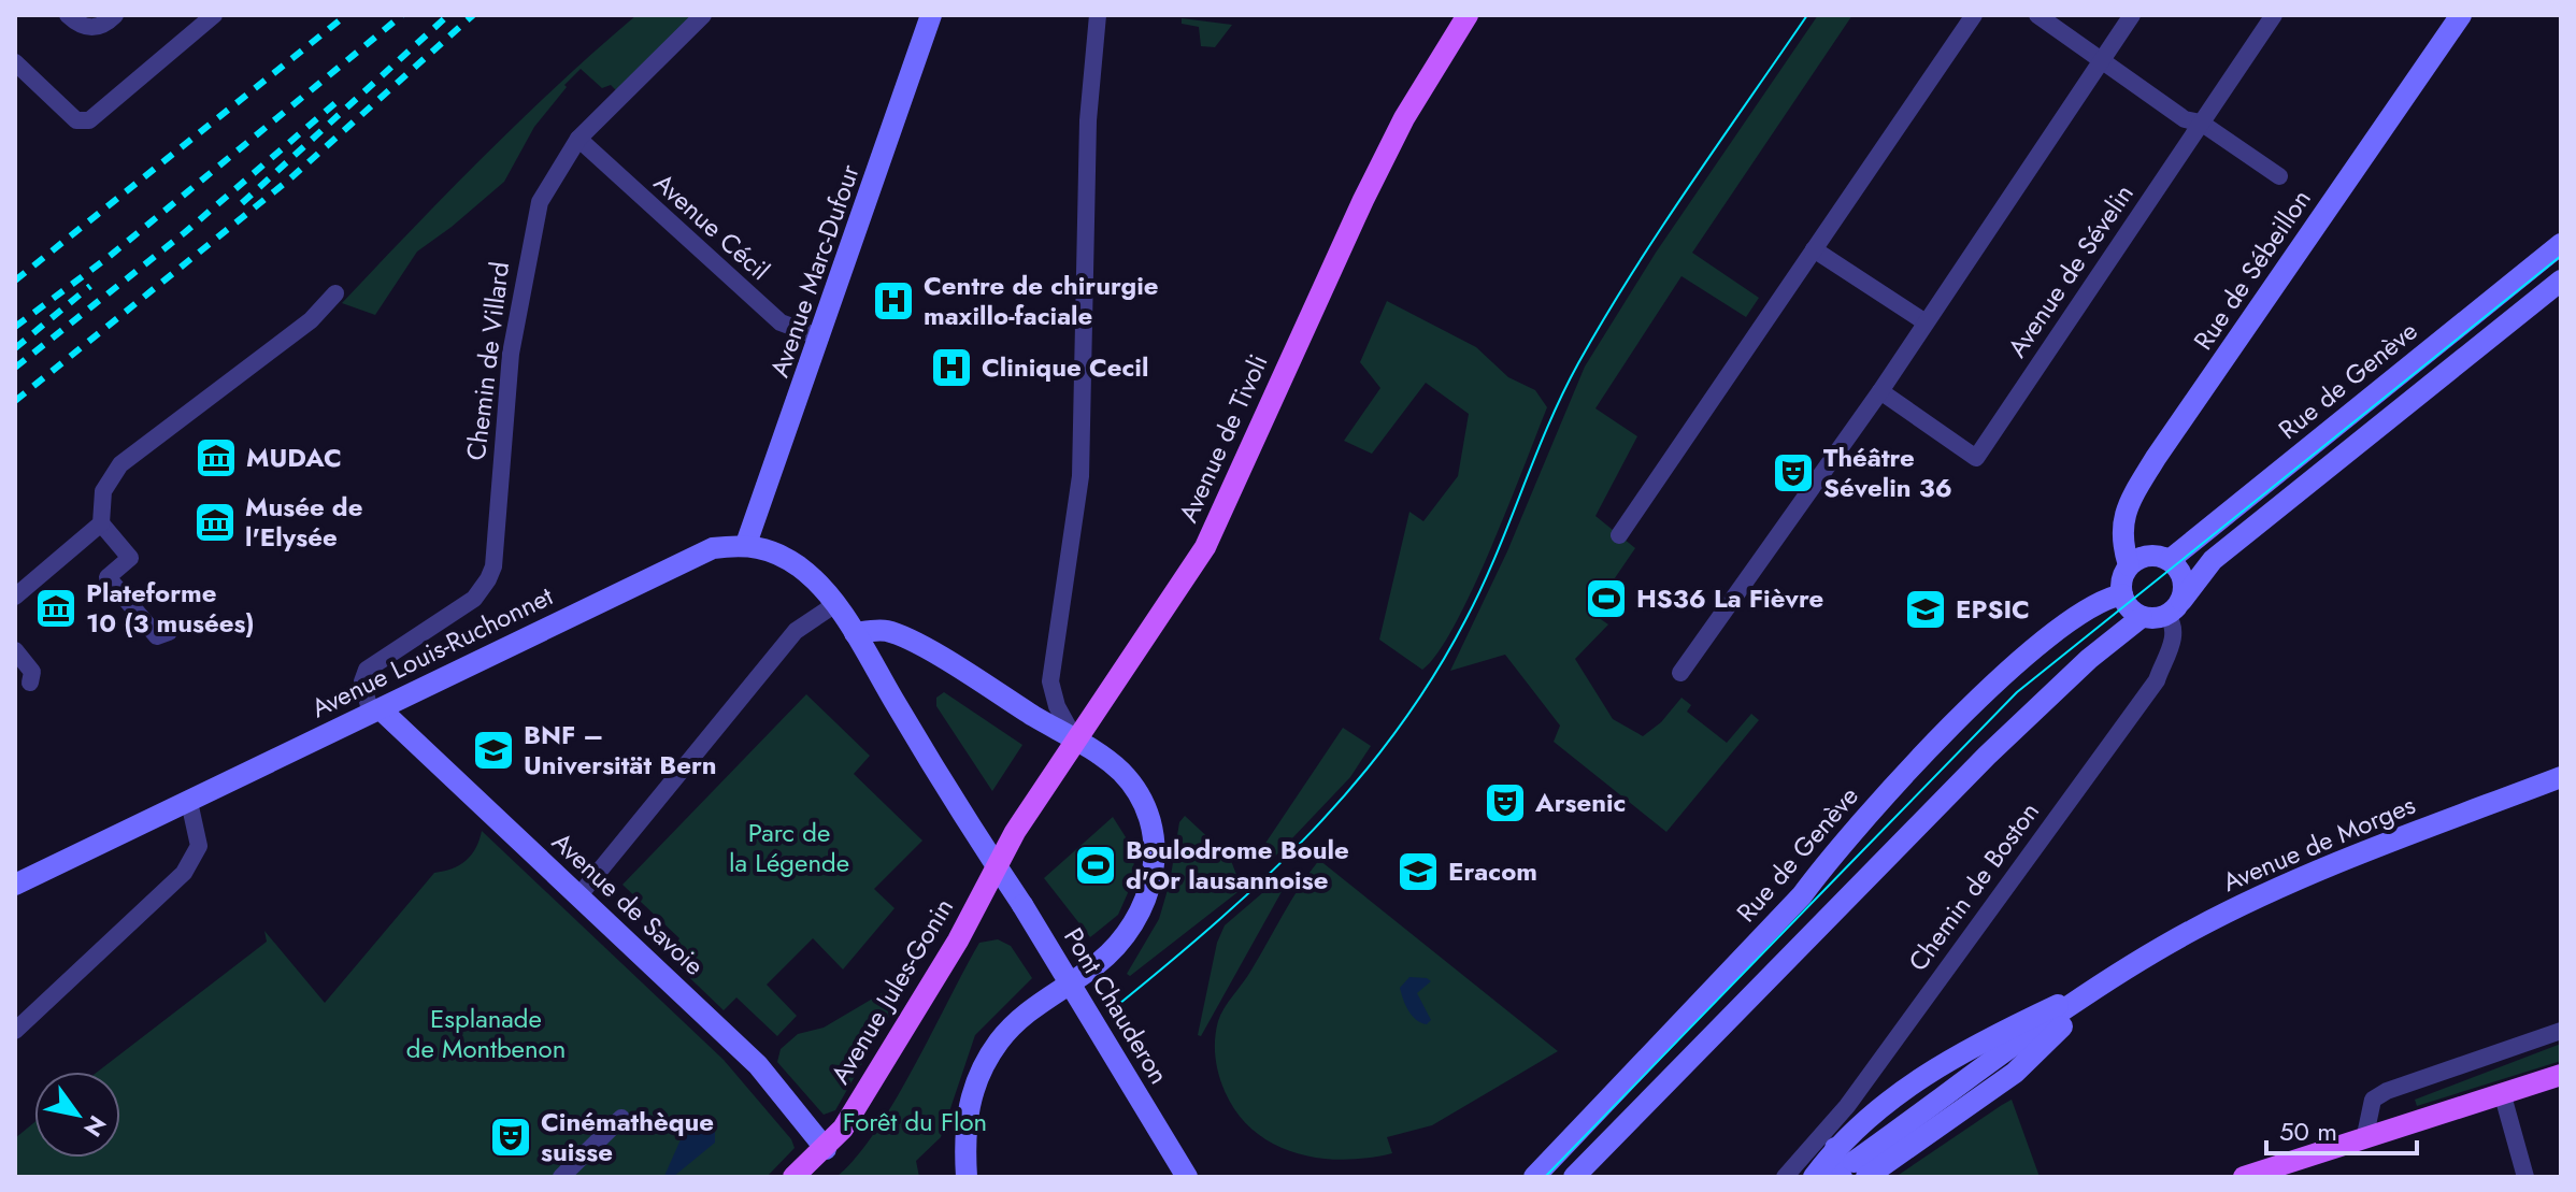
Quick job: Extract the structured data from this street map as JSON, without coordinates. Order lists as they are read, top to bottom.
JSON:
{
  "streets": {
    "main road": ["Avenue de Tivoli", "Avenue Jules-Gonin"],
    "street": [
      "Avenue Cécil",
      "Rue de Sébeillon",
      "Avenue Marc-Dufour",
      "Avenue de Sévelin",
      "Chemin de Villard",
      "Rue de Genève",
      "Avenue Louis-Ruchonnet",
      "Avenue de Morges",
      "Chemin de Boston",
      "Avenue de Savoie",
      "Pont Chauderon"
    ]
  },
  "crossings": [
    ["Avenue Cécil", "Avenue Marc-Dufour"],
    ["Avenue Cécil", "Chemin de Villard"],
    ["Rue de Sébeillon", "Rue de Genève"],
    ["Rue de Sébeillon", "Chemin de Boston"],
    ["Avenue Marc-Dufour", "Avenue Louis-Ruchonnet"],
    ["Chemin de Villard", "Avenue Louis-Ruchonnet"],
    ["Chemin de Villard", "Avenue de Savoie"],
    ["Rue de Genève", "Chemin de Boston"],
    ["Avenue de Tivoli", "Avenue Jules-Gonin"],
    ["Avenue de Tivoli", "Pont Chauderon"],
    ["Avenue Louis-Ruchonnet", "Avenue de Savoie"],
    ["Avenue de Savoie", "Avenue Jules-Gonin"],
    ["Avenue Jules-Gonin", "Pont Chauderon"]
  ],
  "parks": ["Parc de la Légende", "Esplanade de Montbenon", "Forêt du Flon"],
  "places": {
    "hospital": ["Centre de chirurgie maxillo-faciale", "Clinique Cecil"],
    "museum": ["MUDAC", "Musée de l'Elysée", "Plateforme 10 (3 musées)"],
    "theatre": ["Théâtre Sévelin 36", "Arsenic", "Cinémathèque suisse"],
    "sports": ["HS36 La Fièvre", "Boulodrome Boule d'Or lausannoise"],
    "school or university": ["EPSIC", "BNF – Universität Bern", "Eracom"]
  },
  "scale_bar": "50 m",
  "north": "bottom right"
}
